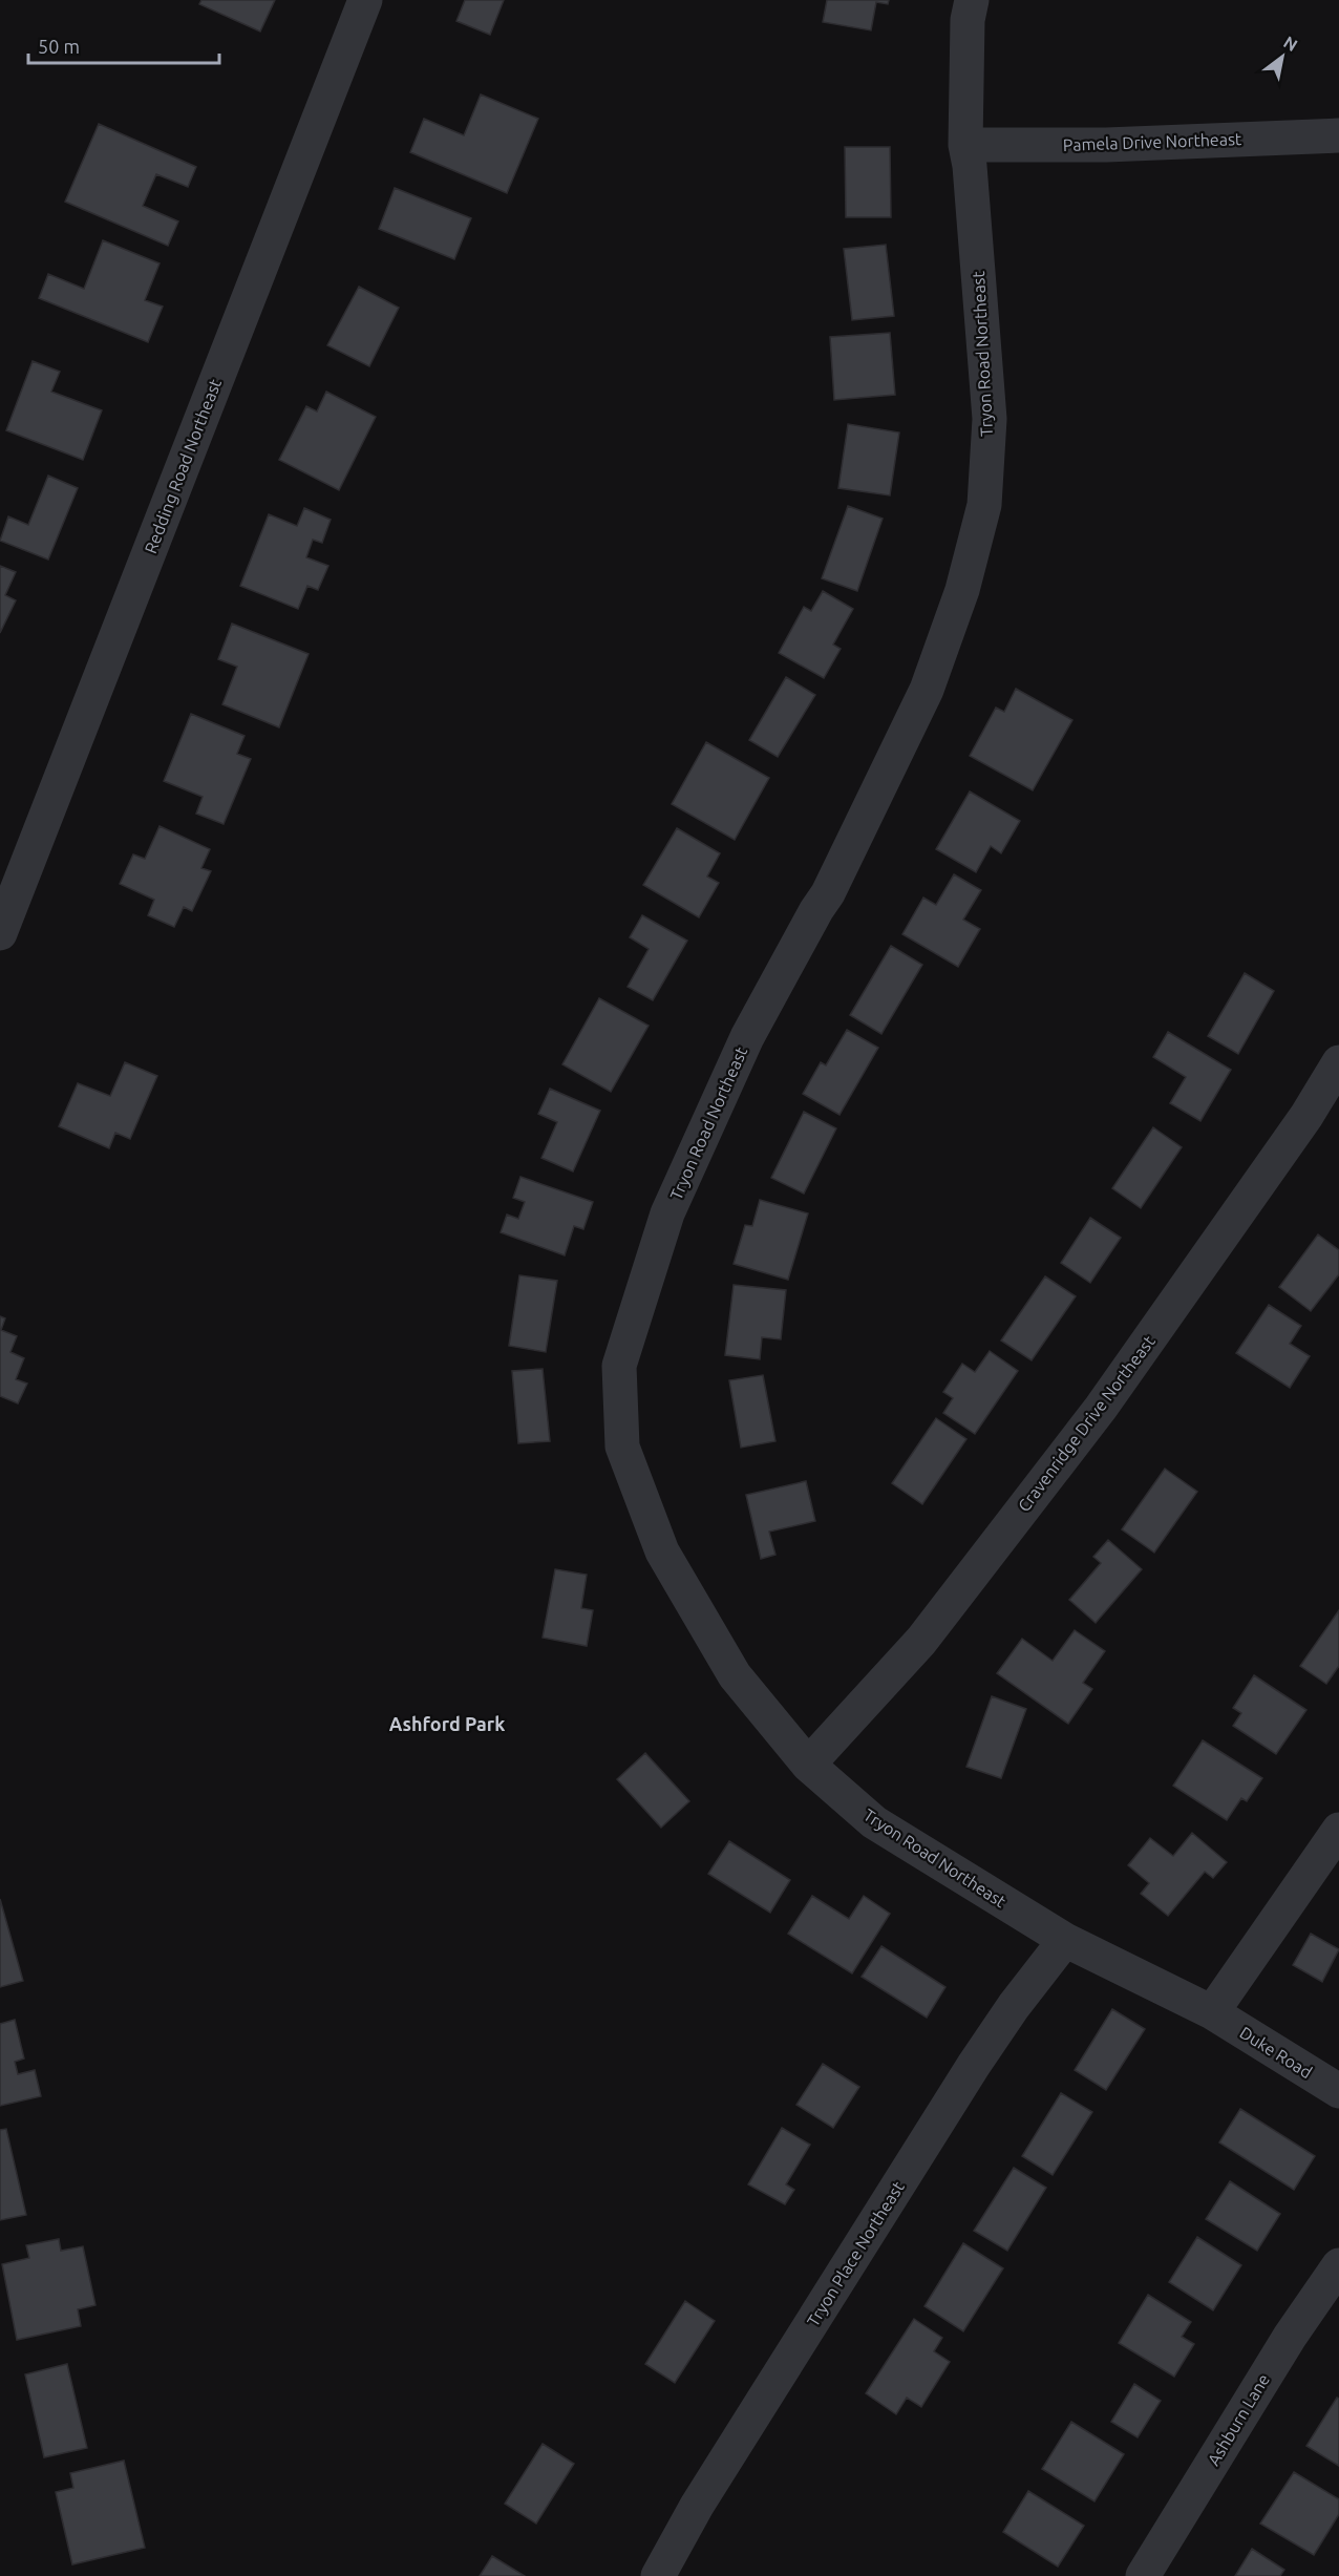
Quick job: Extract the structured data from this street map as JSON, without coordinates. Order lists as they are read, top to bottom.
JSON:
{
  "streets": {
    "street": [
      "Pamela Drive Northeast",
      "Tryon Road Northeast",
      "Redding Road Northeast",
      "Cravenridge Drive Northeast",
      "Duke Road",
      "Tryon Place Northeast",
      "Ashburn Lane"
    ]
  },
  "crossings": [
    ["Pamela Drive Northeast", "Tryon Road Northeast"],
    ["Tryon Road Northeast", "Cravenridge Drive Northeast"],
    ["Tryon Road Northeast", "Duke Road"],
    ["Tryon Road Northeast", "Tryon Place Northeast"]
  ],
  "districts": ["Ashford Park"],
  "scale_bar": "50 m",
  "north": "top right"
}
